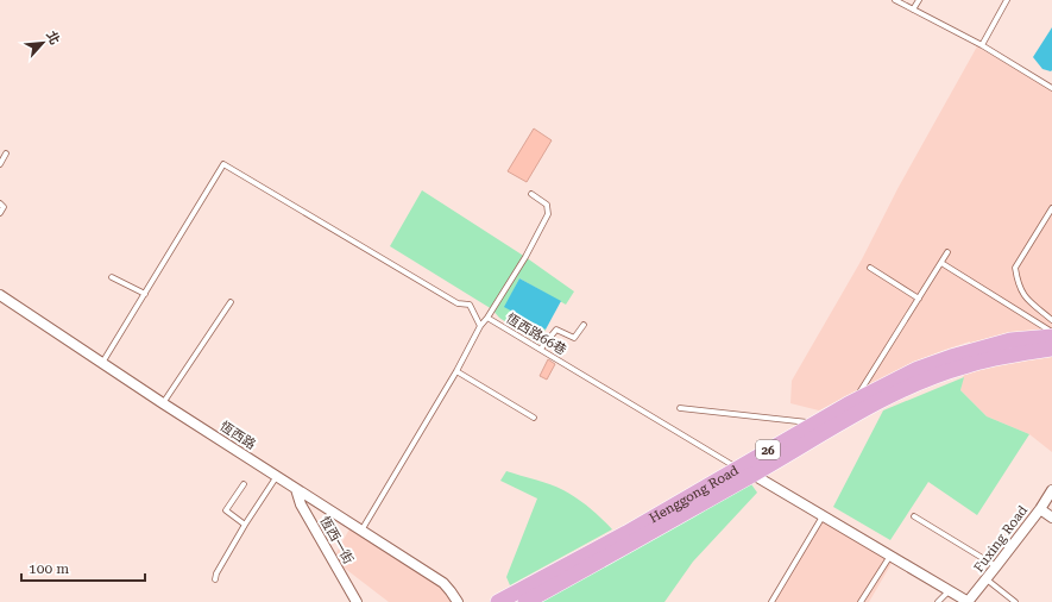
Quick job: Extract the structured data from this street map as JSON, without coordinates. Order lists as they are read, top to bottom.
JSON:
{
  "streets": {
    "main road": ["26", "Henggong Road"],
    "street": ["恆西路", "Fuxing Road", "恆西一街"],
    "lane": ["恆西路66巷"]
  },
  "crossings": [
    ["恆西路66巷", "恆西路"],
    ["恆西路66巷", "Henggong Road"],
    ["恆西路", "恆西一街"]
  ],
  "scale_bar": "100 m",
  "north": "top right"
}
